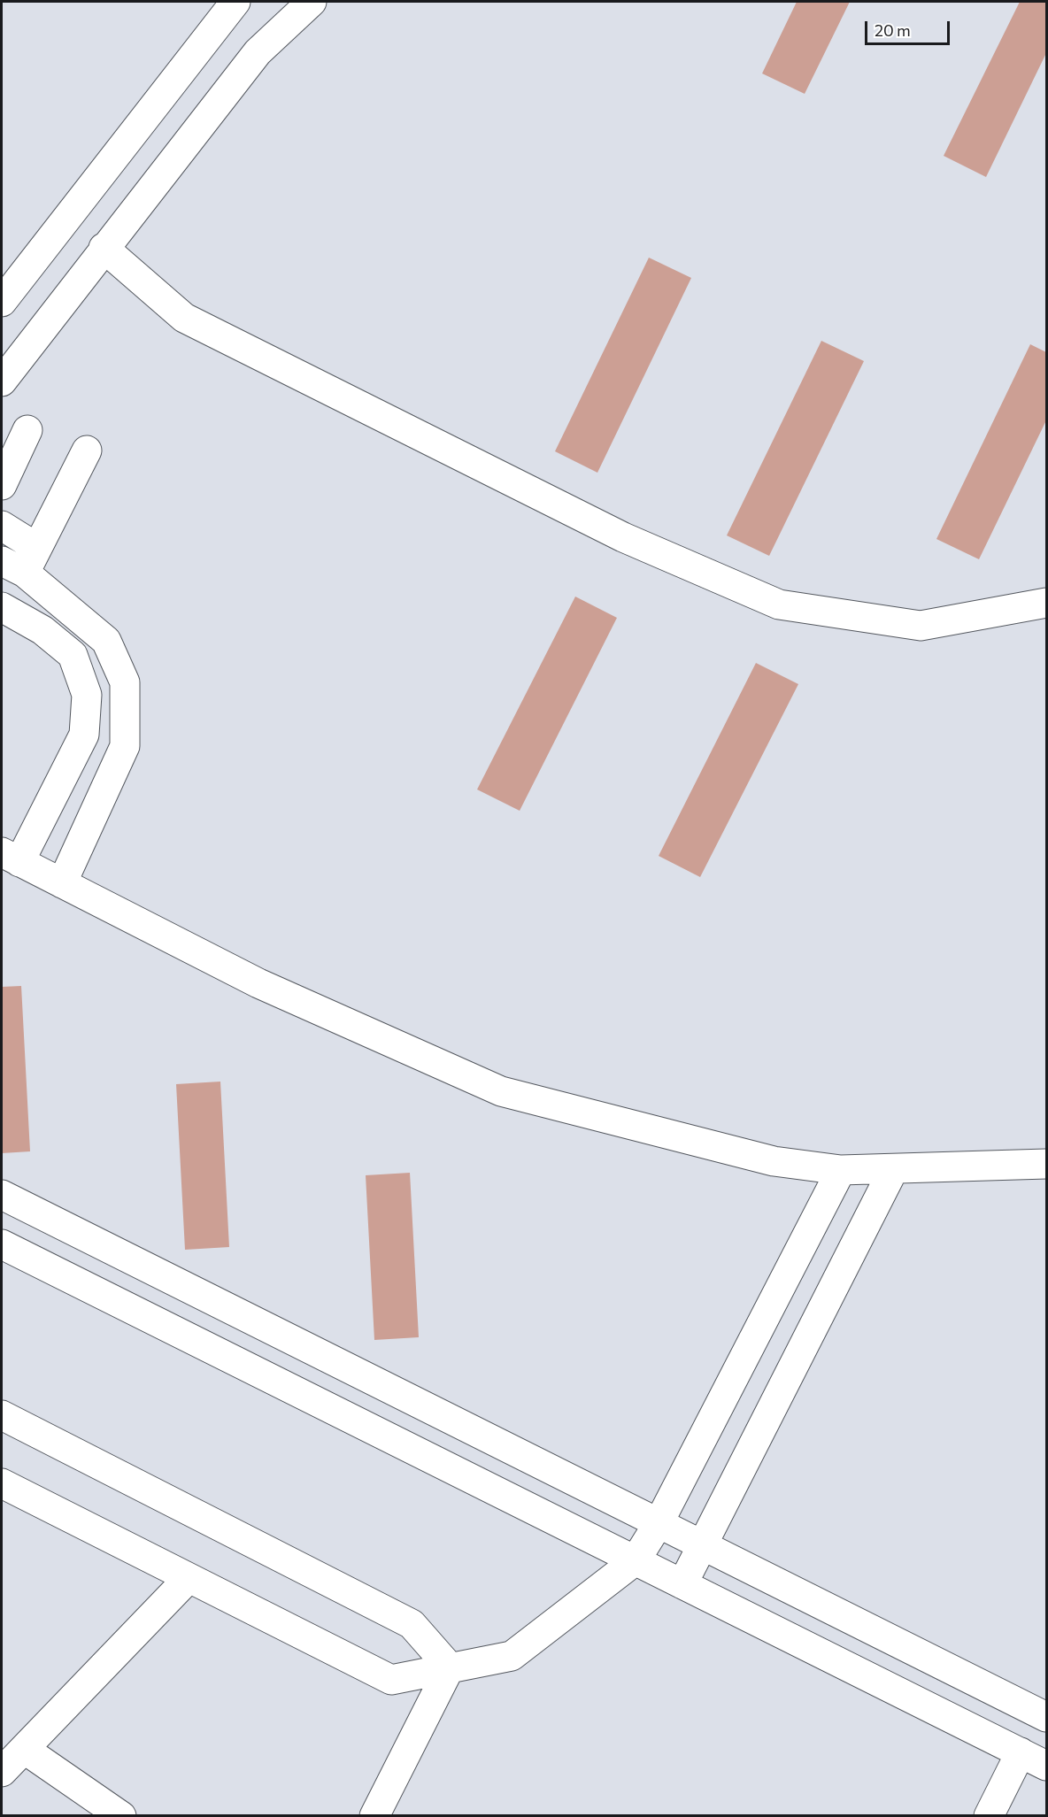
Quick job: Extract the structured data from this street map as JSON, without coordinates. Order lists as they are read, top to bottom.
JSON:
{
  "scale_bar": "20 m"
}
